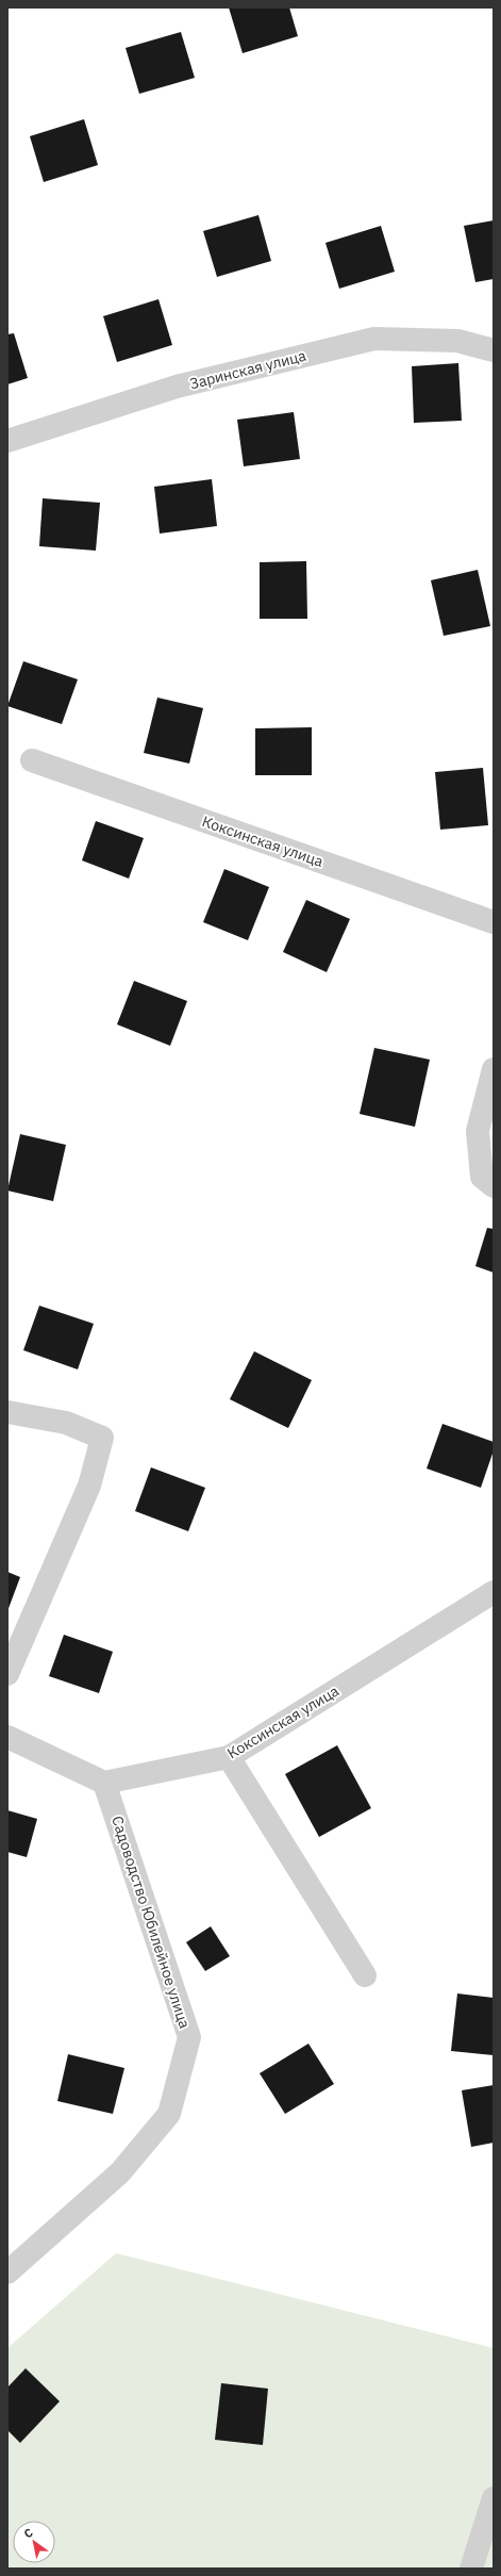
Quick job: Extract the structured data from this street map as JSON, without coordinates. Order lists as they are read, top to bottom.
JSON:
{
  "streets": {
    "street": ["Заринская улица", "Коксинская улица", "Садоводство Юбилейное улица"]
  },
  "crossings": [
    ["Коксинская улица", "Садоводство Юбилейное улица"]
  ],
  "north": "top left"
}
